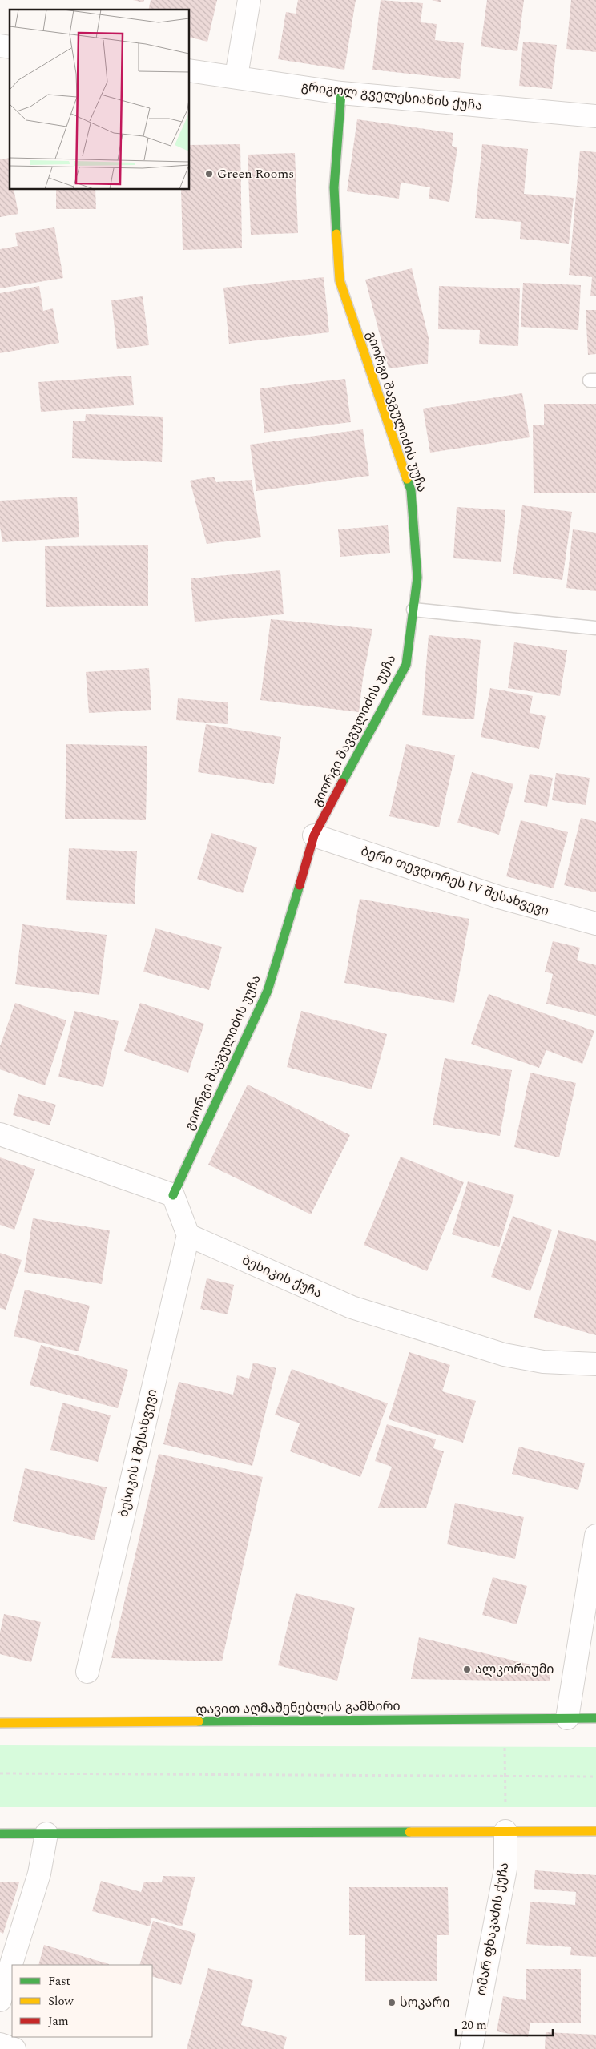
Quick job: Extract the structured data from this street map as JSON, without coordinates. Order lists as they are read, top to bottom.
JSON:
{
  "streets": {
    "main road": ["გიორგი შავგულიძის უუჩა", "დავით აღმაშენებლის გამზირი"],
    "street": [
      "გრიგოლ გველესიანის ქუჩა",
      "ბერი თევდორეს IV შესახვევი",
      "ბესიკის ქუჩა",
      "ბესიკის I შესახვევი",
      "ომარ ფხაკაძის ქუჩა"
    ]
  },
  "crossings": [
    ["გრიგოლ გველესიანის ქუჩა", "გიორგი შავგულიძის უუჩა"],
    ["გიორგი შავგულიძის უუჩა", "ბერი თევდორეს IV შესახვევი"],
    ["ბესიკის ქუჩა", "ბესიკის I შესახვევი"]
  ],
  "places": ["Green Rooms", "ალკორიუმი", "სოკარი"],
  "legend": ["Fast", "Slow", "Jam"],
  "scale_bar": "20 m"
}
